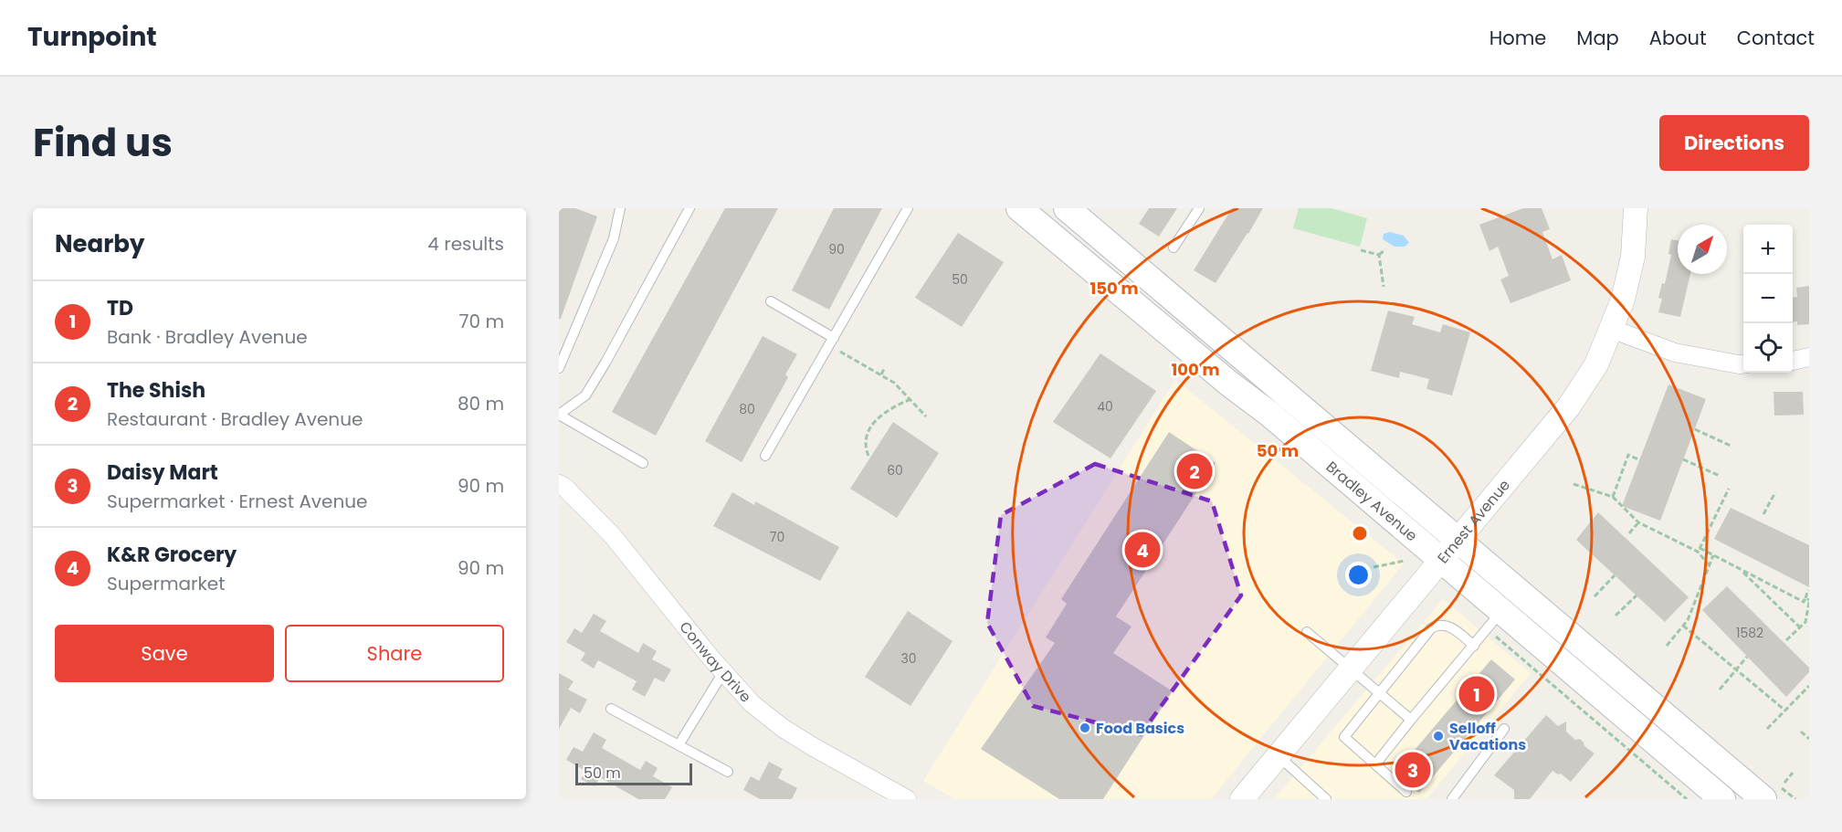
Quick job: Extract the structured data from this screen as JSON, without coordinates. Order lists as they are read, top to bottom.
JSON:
{
  "streets": {
    "main road": ["Bradley Avenue"],
    "street": ["Ernest Avenue", "Conway Drive"]
  },
  "crossings": [
    ["Bradley Avenue", "Ernest Avenue"]
  ],
  "places": ["Food Basics", "Selloff Vacations"],
  "house_numbers": [
    "90",
    "50",
    "40",
    "80",
    "60",
    "70",
    "1582",
    "30"
  ],
  "scale_bar": "50 m",
  "north": "top right",
  "page": {
    "header": "Turnpoint",
    "nav": [
      "Home",
      "Map",
      "About",
      "Contact"
    ],
    "title": "Find us",
    "buttons": [
      "Directions",
      ["Save", "Share"]
    ],
    "heading": ["Nearby", "4 results"],
    "map_buttons": ["+", "−"],
    "list": [
      {
        "mark": "1",
        "name": "TD",
        "note": "Bank · Bradley Avenue",
        "value": "70 m"
      },
      {
        "mark": "2",
        "name": "The Shish",
        "note": "Restaurant · Bradley Avenue",
        "value": "80 m"
      },
      {
        "mark": "3",
        "name": "Daisy Mart",
        "note": "Supermarket · Ernest Avenue",
        "value": "90 m"
      },
      {
        "mark": "4",
        "name": "K&R Grocery",
        "note": "Supermarket",
        "value": "90 m"
      }
    ],
    "pins": [
      "2",
      "4",
      "1",
      "3"
    ],
    "scale": "50 m"
  },
  "rings": ["150 m", "100 m", "50 m"]
}
